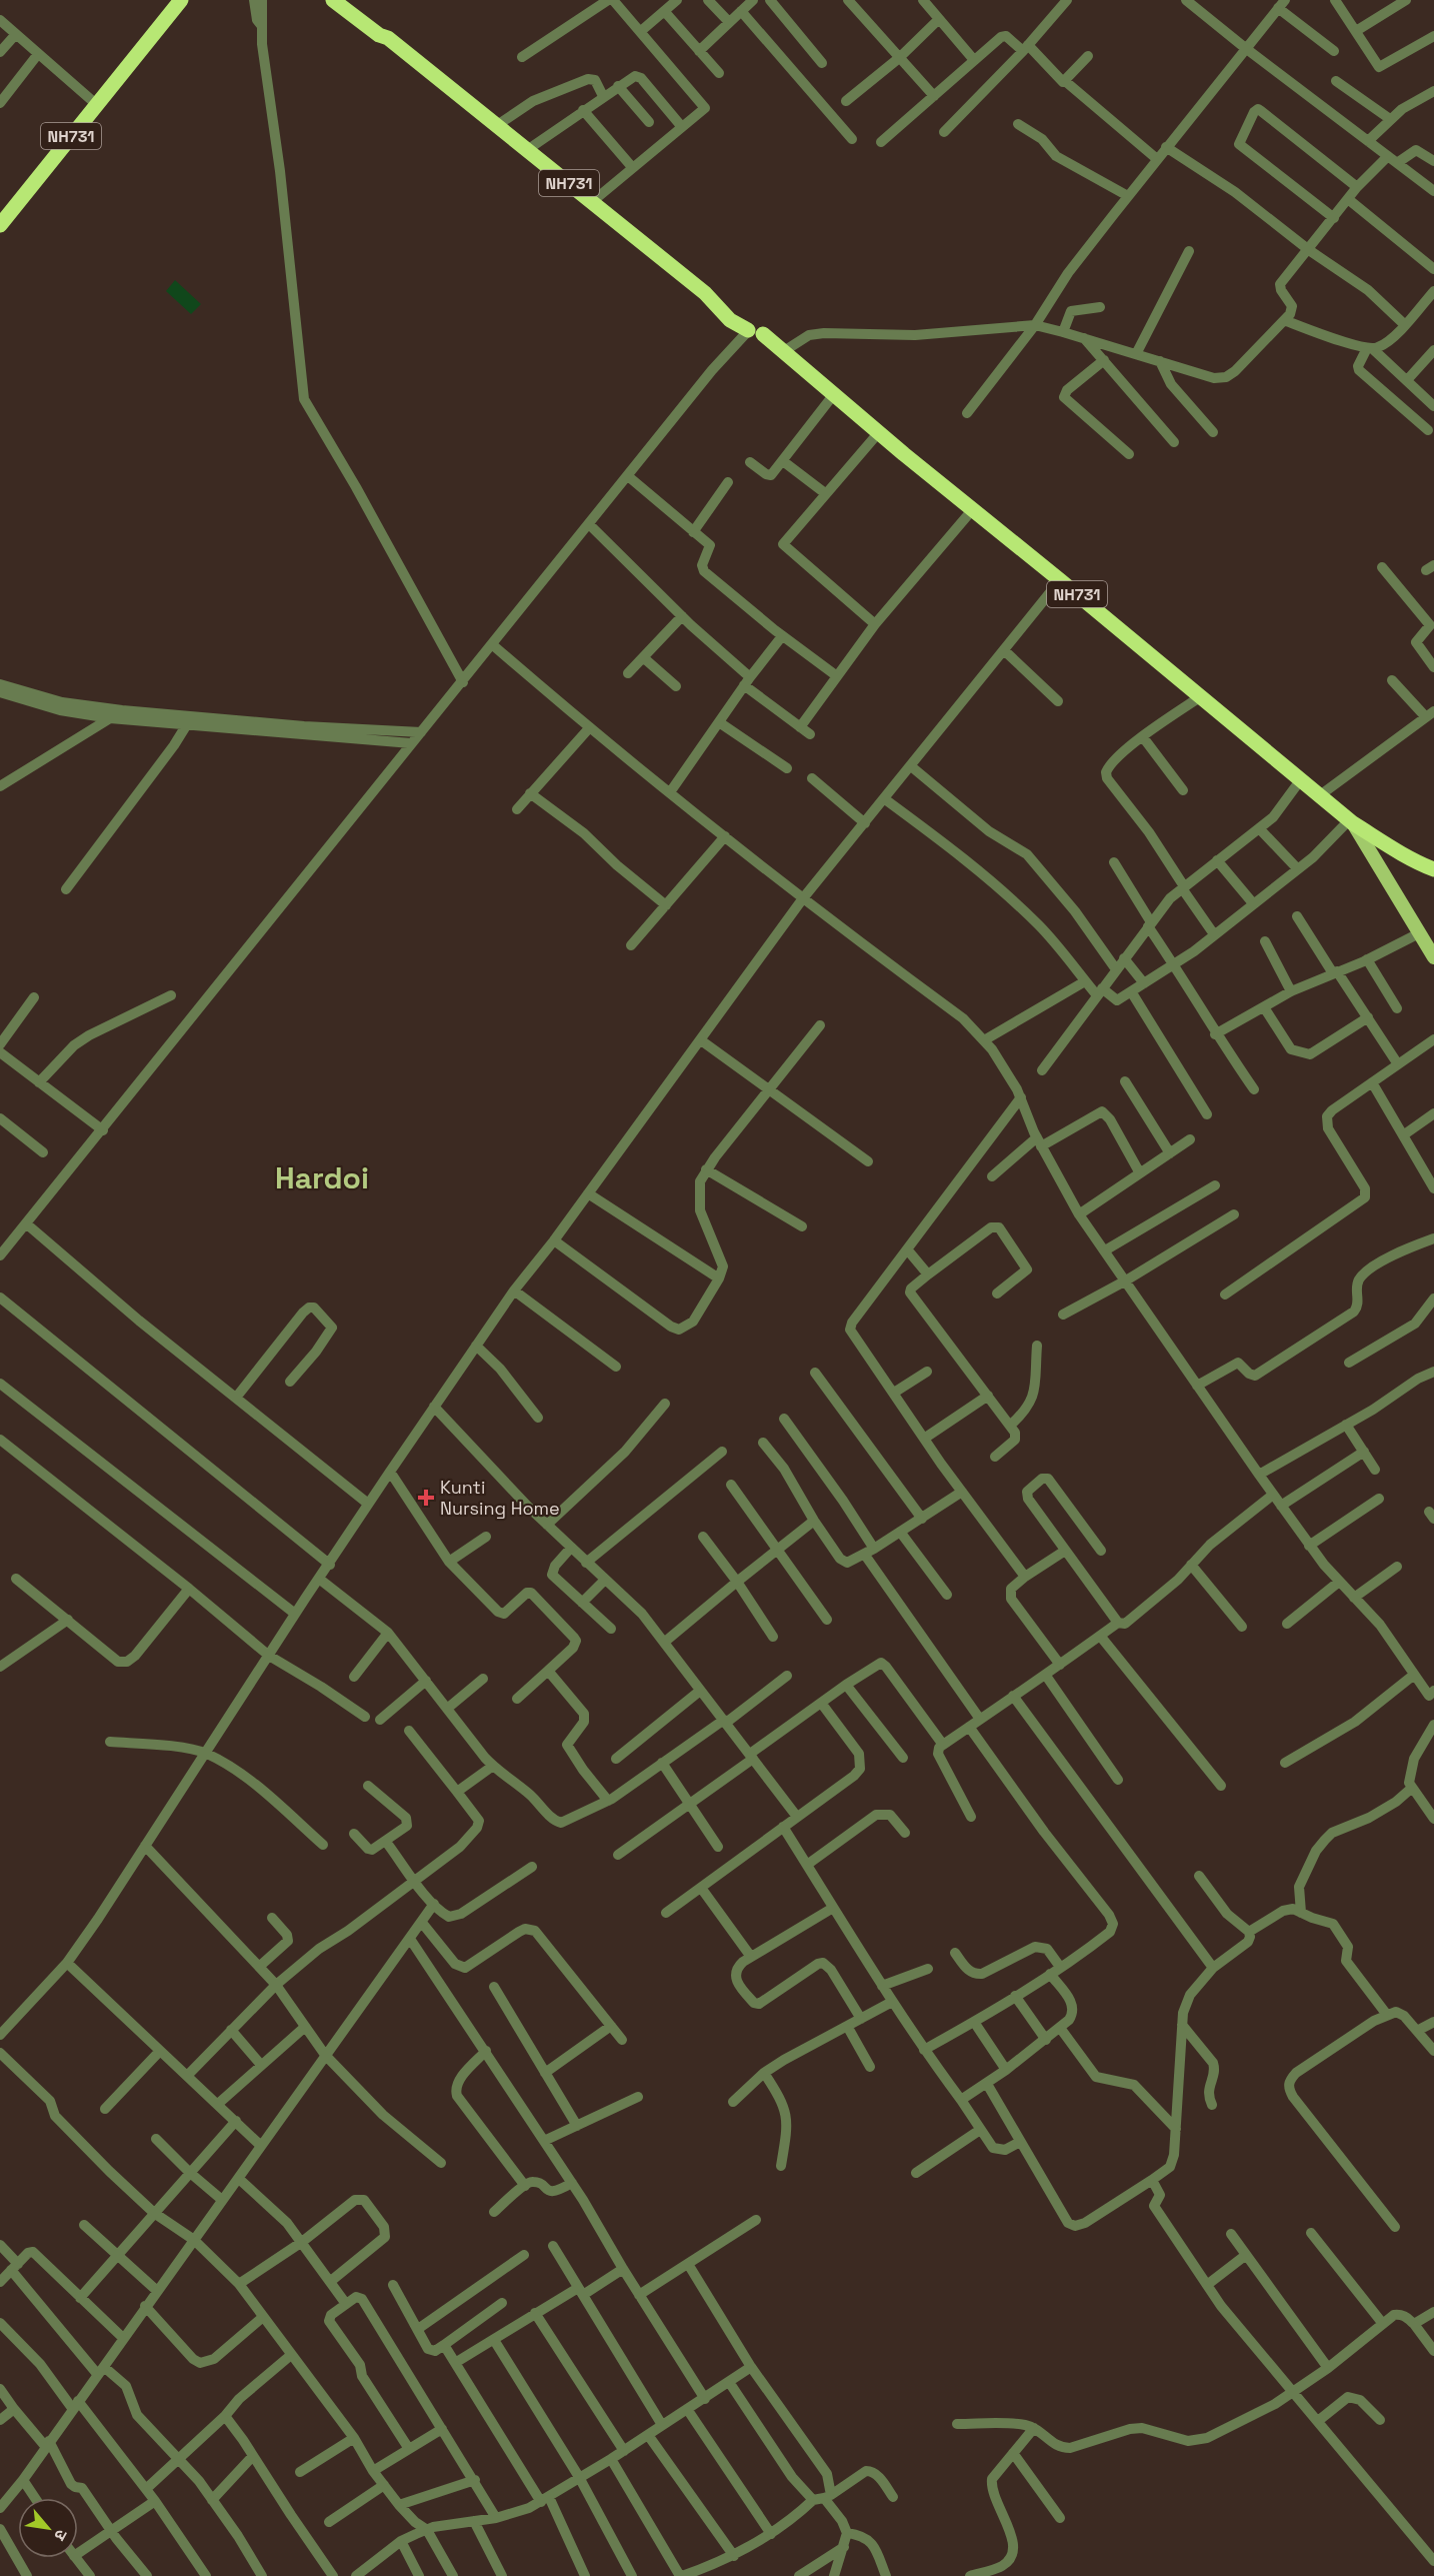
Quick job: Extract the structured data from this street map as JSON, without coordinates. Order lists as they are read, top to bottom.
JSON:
{
  "streets": {
    "highway": ["NH731"]
  },
  "districts": ["Hardoi"],
  "places": {
    "health": ["Kunti Nursing Home"]
  },
  "north": "bottom right"
}
